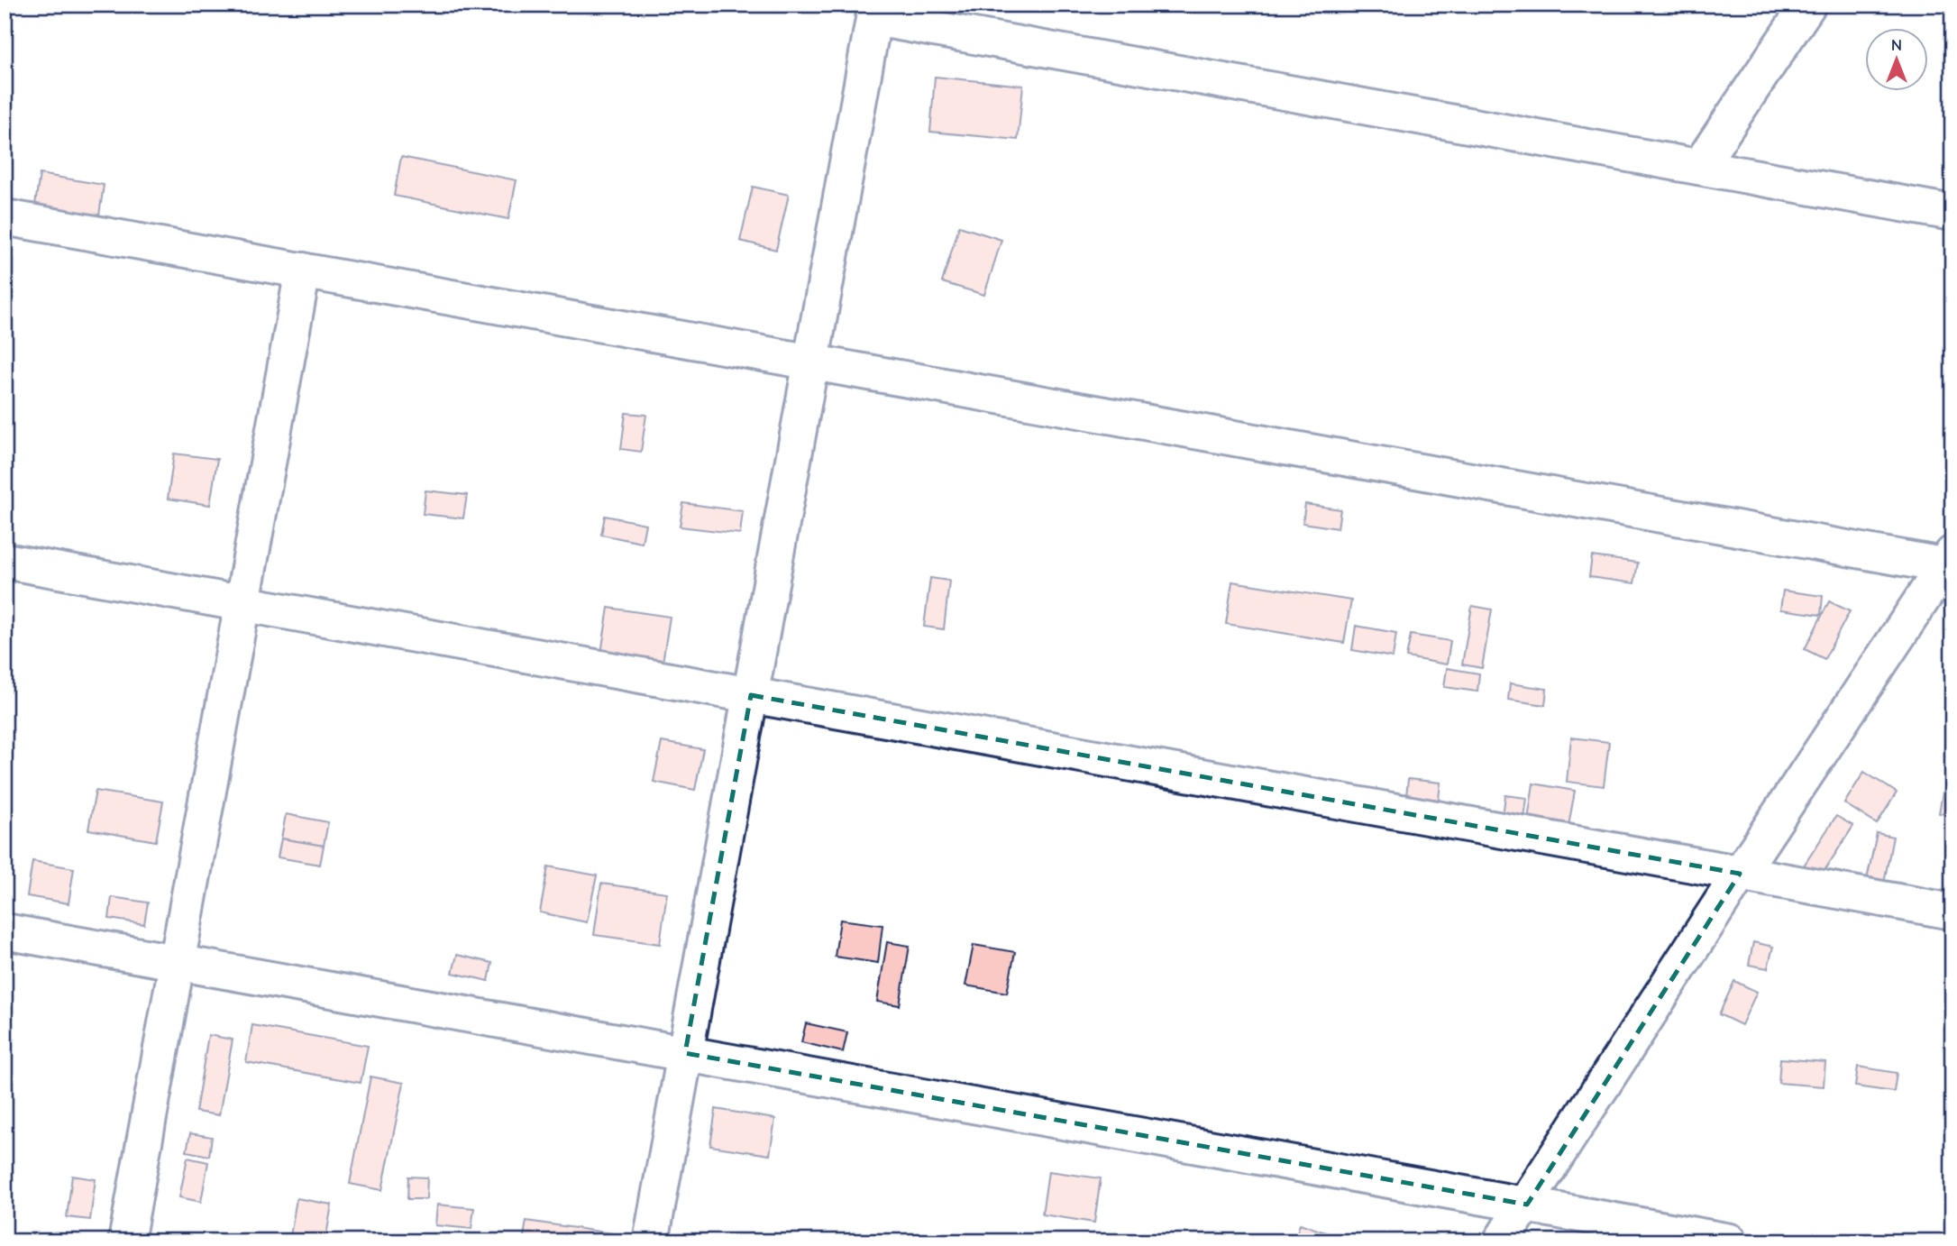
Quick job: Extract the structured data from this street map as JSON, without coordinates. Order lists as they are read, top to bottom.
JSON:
{
  "north": "top"
}
